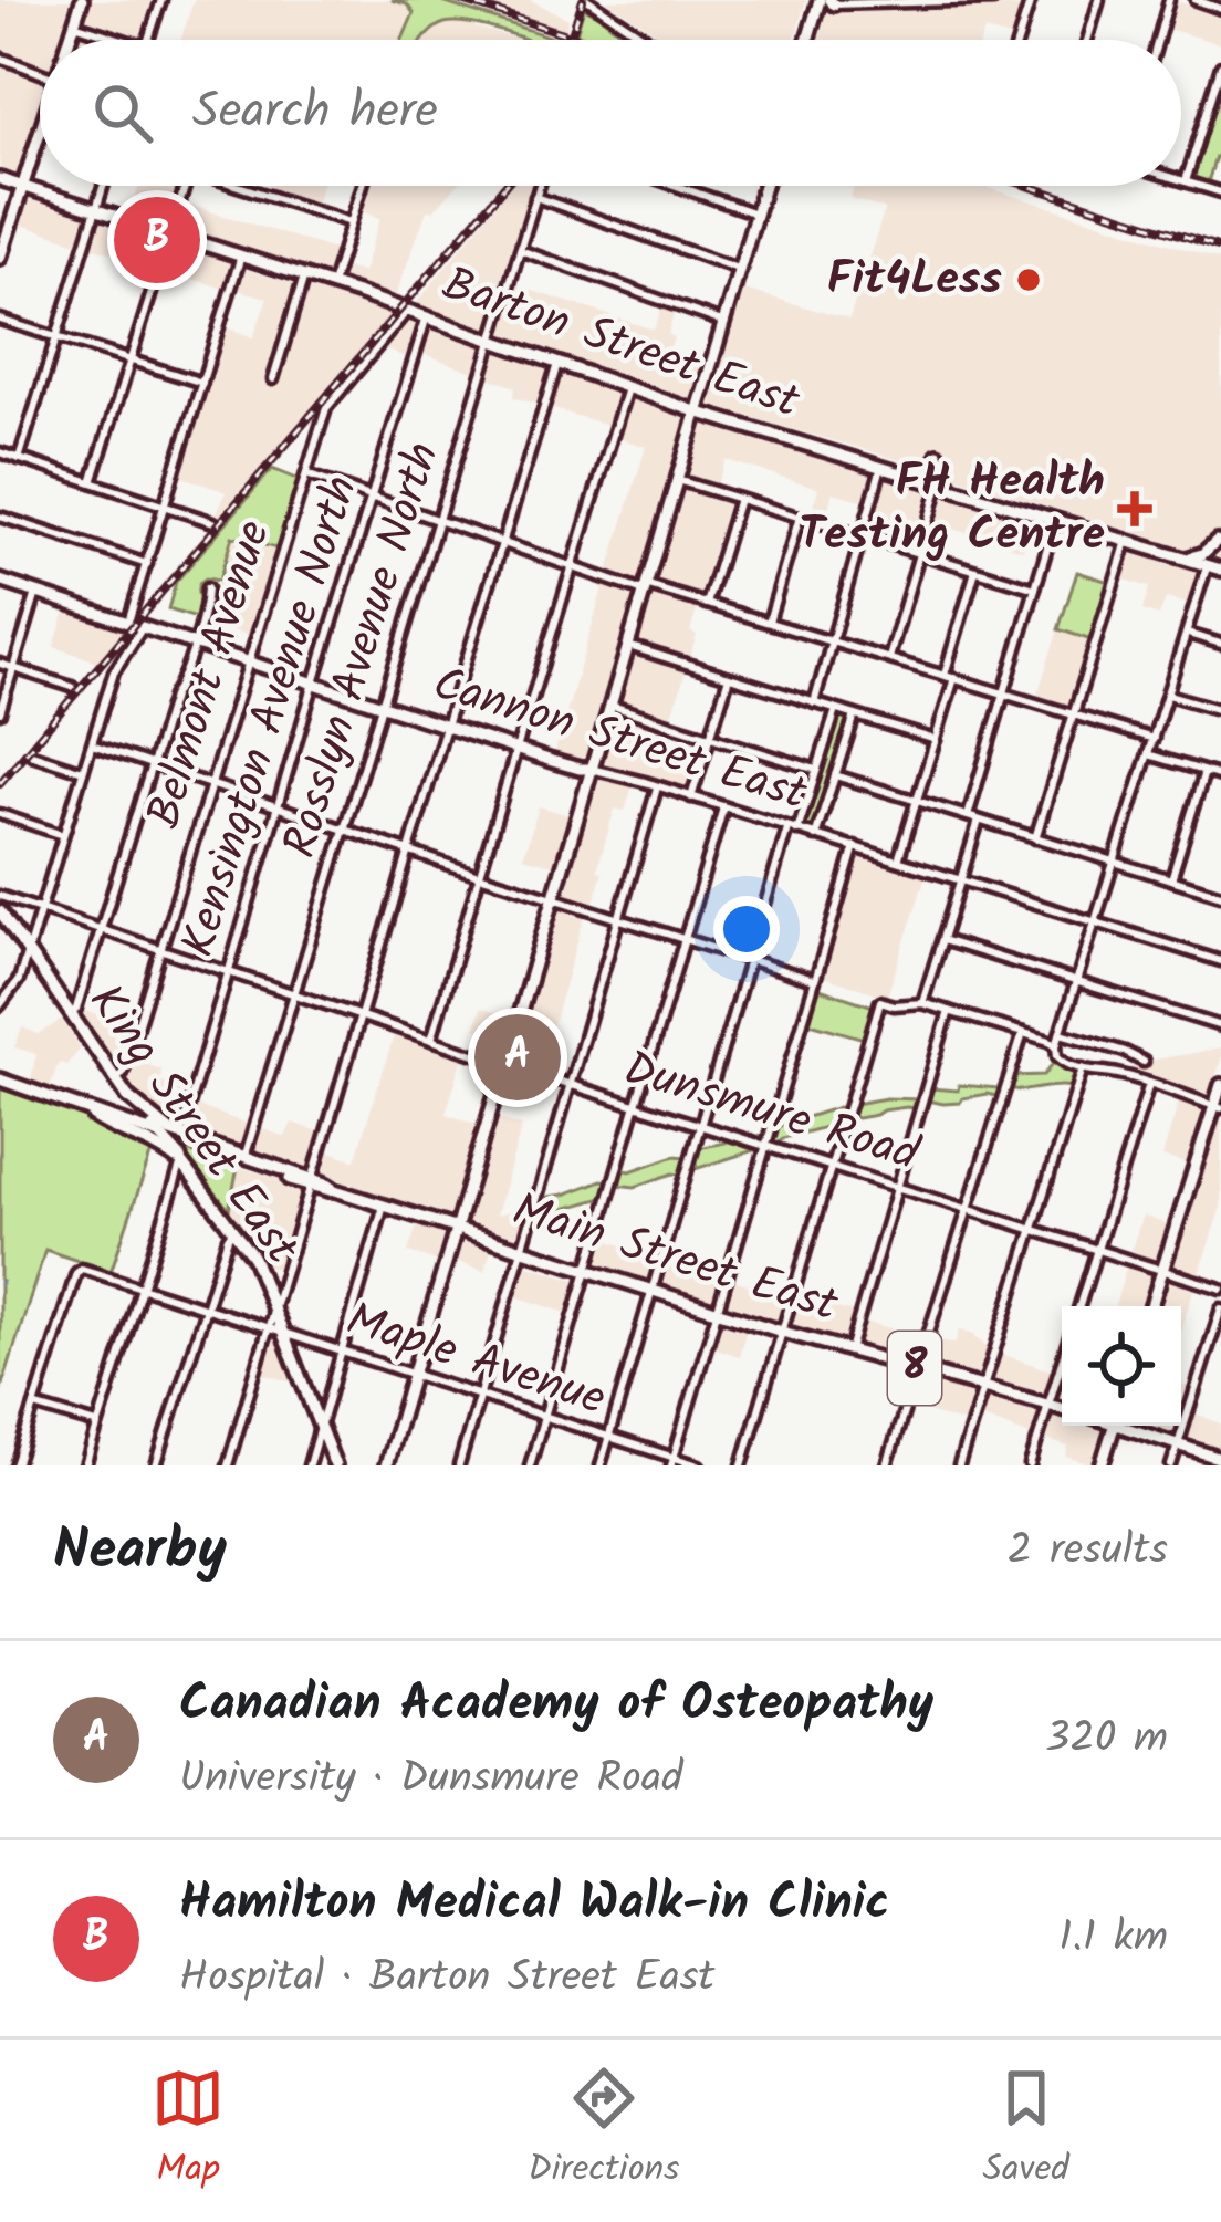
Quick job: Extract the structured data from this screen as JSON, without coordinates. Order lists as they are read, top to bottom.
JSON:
{
  "streets": {
    "main road": [
      "Barton Street East",
      "Cannon Street East",
      "King Street East",
      "Main Street East",
      "8"
    ],
    "street": [
      "Rosslyn Avenue North",
      "Belmont Avenue",
      "Kensington Avenue North",
      "Dunsmure Road",
      "Maple Avenue"
    ]
  },
  "crossings": [
    ["Barton Street East", "Rosslyn Avenue North"],
    ["Barton Street East", "Belmont Avenue"],
    ["Barton Street East", "Kensington Avenue North"],
    ["Rosslyn Avenue North", "Cannon Street East"],
    ["Rosslyn Avenue North", "Dunsmure Road"],
    ["Rosslyn Avenue North", "Main Street East"],
    ["Belmont Avenue", "Cannon Street East"],
    ["Belmont Avenue", "Dunsmure Road"],
    ["Belmont Avenue", "King Street East"],
    ["Kensington Avenue North", "Cannon Street East"],
    ["Kensington Avenue North", "Dunsmure Road"],
    ["Kensington Avenue North", "Main Street East"],
    ["King Street East", "Main Street East"],
    ["King Street East", "Maple Avenue"]
  ],
  "places": {
    "other": ["Fit4Less"],
    "health": ["FH Health Testing Centre"]
  },
  "page": {
    "search": "Search here",
    "pins": ["B", "A"],
    "heading": ["Nearby", "2 results"],
    "list": [
      {
        "mark": "A",
        "name": "Canadian Academy of Osteopathy",
        "note": "University · Dunsmure Road",
        "value": "320 m"
      },
      {
        "mark": "B",
        "name": "Hamilton Medical Walk-in Clinic",
        "note": "Hospital · Barton Street East",
        "value": "1.1 km"
      }
    ],
    "nav": ["Map", "Directions", "Saved"]
  }
}
